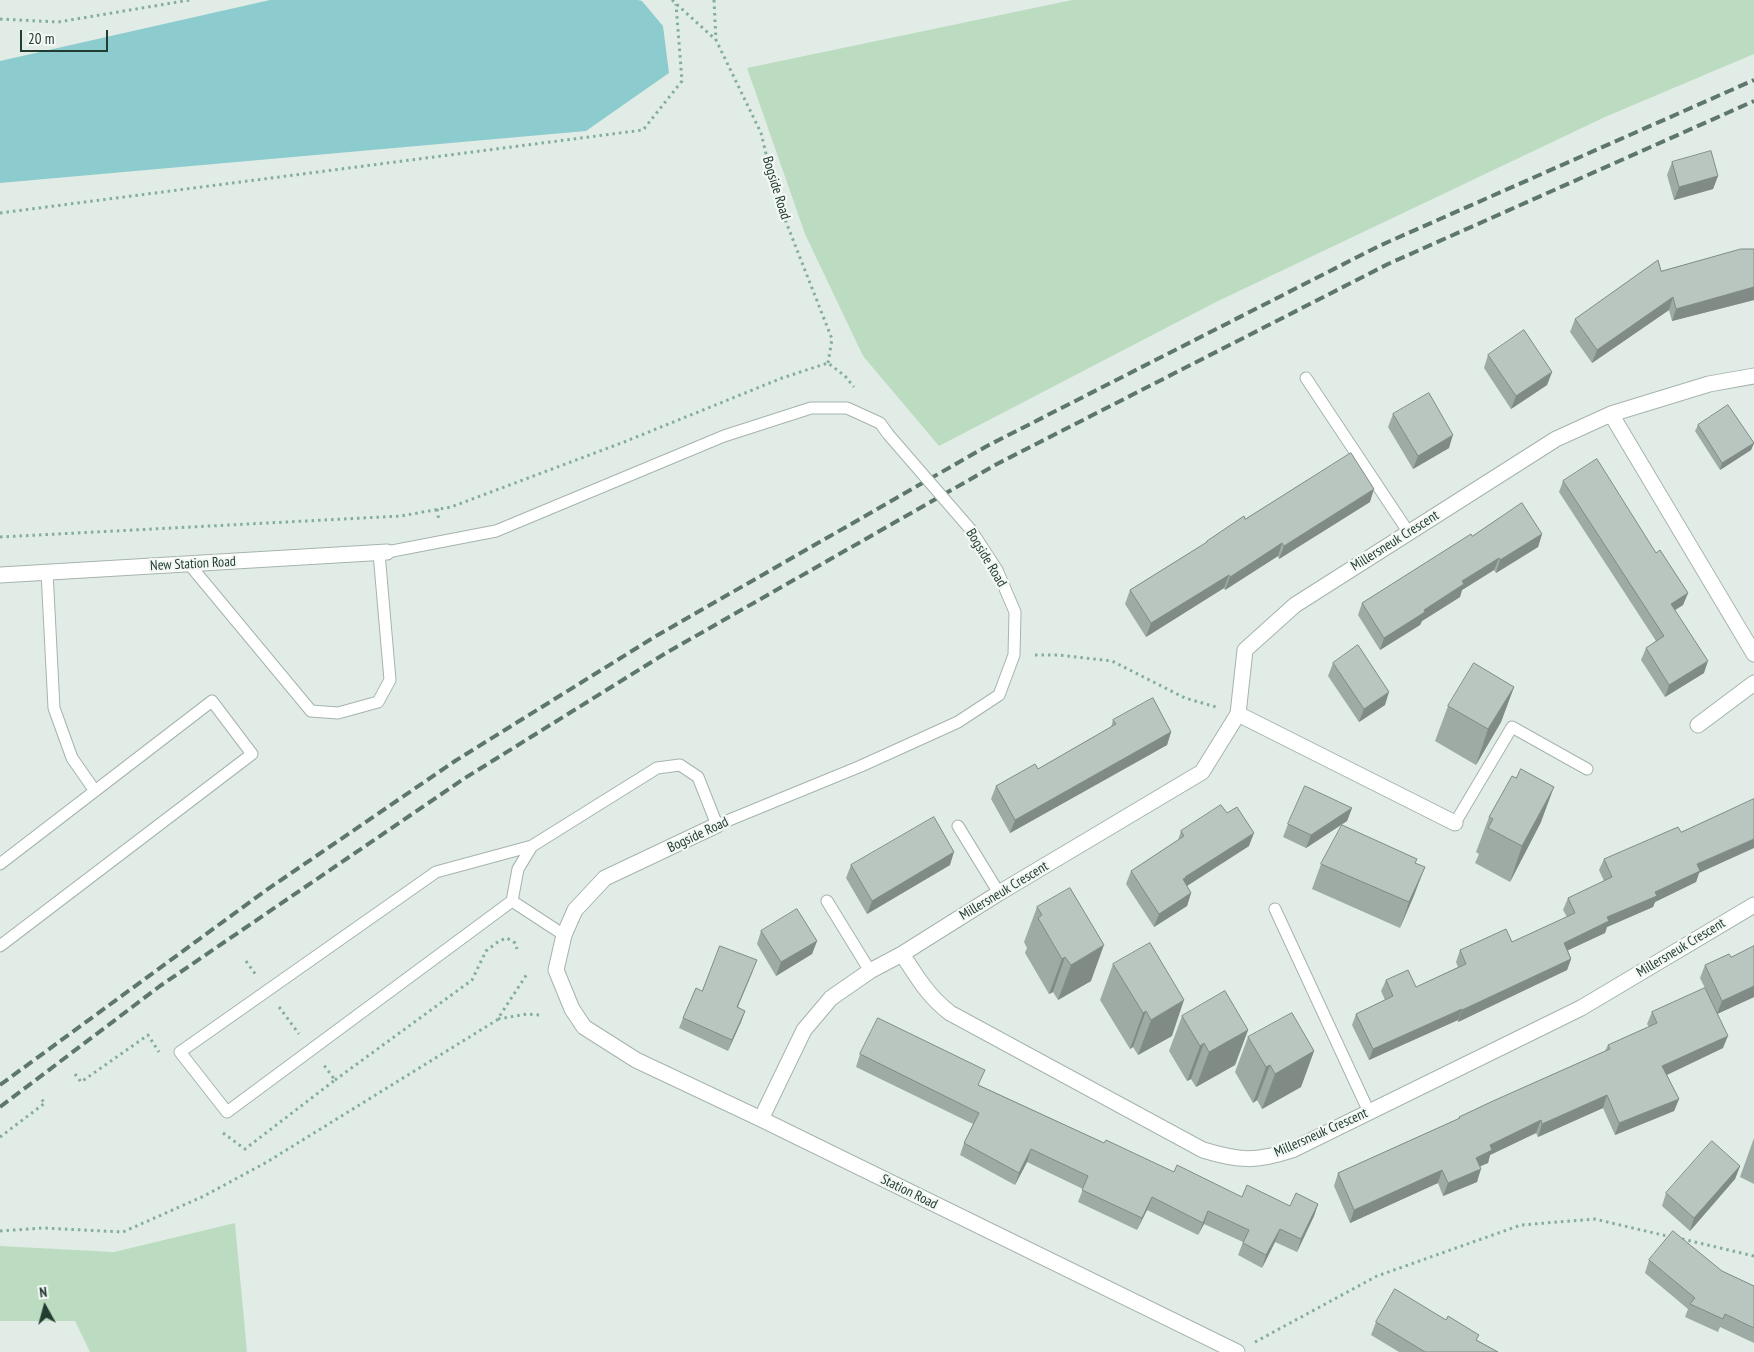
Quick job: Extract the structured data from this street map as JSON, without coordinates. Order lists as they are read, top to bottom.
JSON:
{
  "streets": {
    "street": [
      "Bogside Road",
      "Millersneuk Crescent",
      "New Station Road",
      "Station Road"
    ]
  },
  "crossings": [
    ["Bogside Road", "New Station Road"],
    ["Bogside Road", "Station Road"],
    ["Millersneuk Crescent", "Station Road"]
  ],
  "scale_bar": "20 m",
  "north": "top"
}
